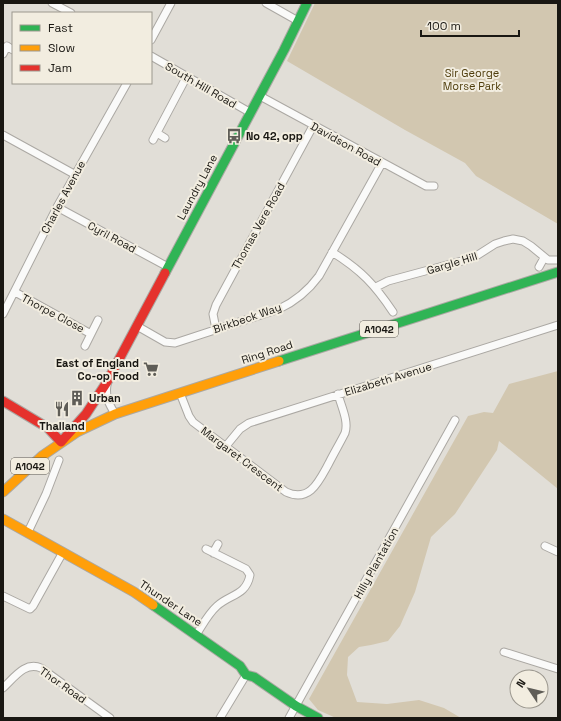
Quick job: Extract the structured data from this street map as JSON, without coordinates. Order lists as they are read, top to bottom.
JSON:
{
  "streets": {
    "main road": [
      "Laundry Lane",
      "A1042",
      "Ring Road",
      "Thunder Lane"
    ],
    "street": [
      "South Hill Road",
      "Davidson Road",
      "Charles Avenue",
      "Thomas Vere Road",
      "Cyril Road",
      "Gargle Hill",
      "Thorpe Close",
      "Birkbeck Way",
      "Elizabeth Avenue",
      "Margaret Crescent",
      "Hilly Plantation",
      "Thor Road"
    ]
  },
  "crossings": [
    ["South Hill Road", "Laundry Lane"],
    ["Davidson Road", "Laundry Lane"],
    ["Davidson Road", "Thomas Vere Road"],
    ["Davidson Road", "Birkbeck Way"],
    ["Laundry Lane", "Cyril Road"],
    ["Laundry Lane", "Birkbeck Way"],
    ["Laundry Lane", "Ring Road"],
    ["Charles Avenue", "Cyril Road"],
    ["Charles Avenue", "Thorpe Close"],
    ["Thomas Vere Road", "Birkbeck Way"],
    ["Ring Road", "Margaret Crescent"],
    ["Elizabeth Avenue", "Margaret Crescent"],
    ["Hilly Plantation", "Thunder Lane"]
  ],
  "parks": ["Sir George Morse Park"],
  "places": {
    "bus stop": ["No 42, opp"],
    "supermarket": ["East of England Co-op Food"],
    "building": ["Urban"],
    "restaurant": ["Thailand"]
  },
  "legend": ["Fast", "Slow", "Jam"],
  "scale_bar": "100 m",
  "north": "top left"
}
